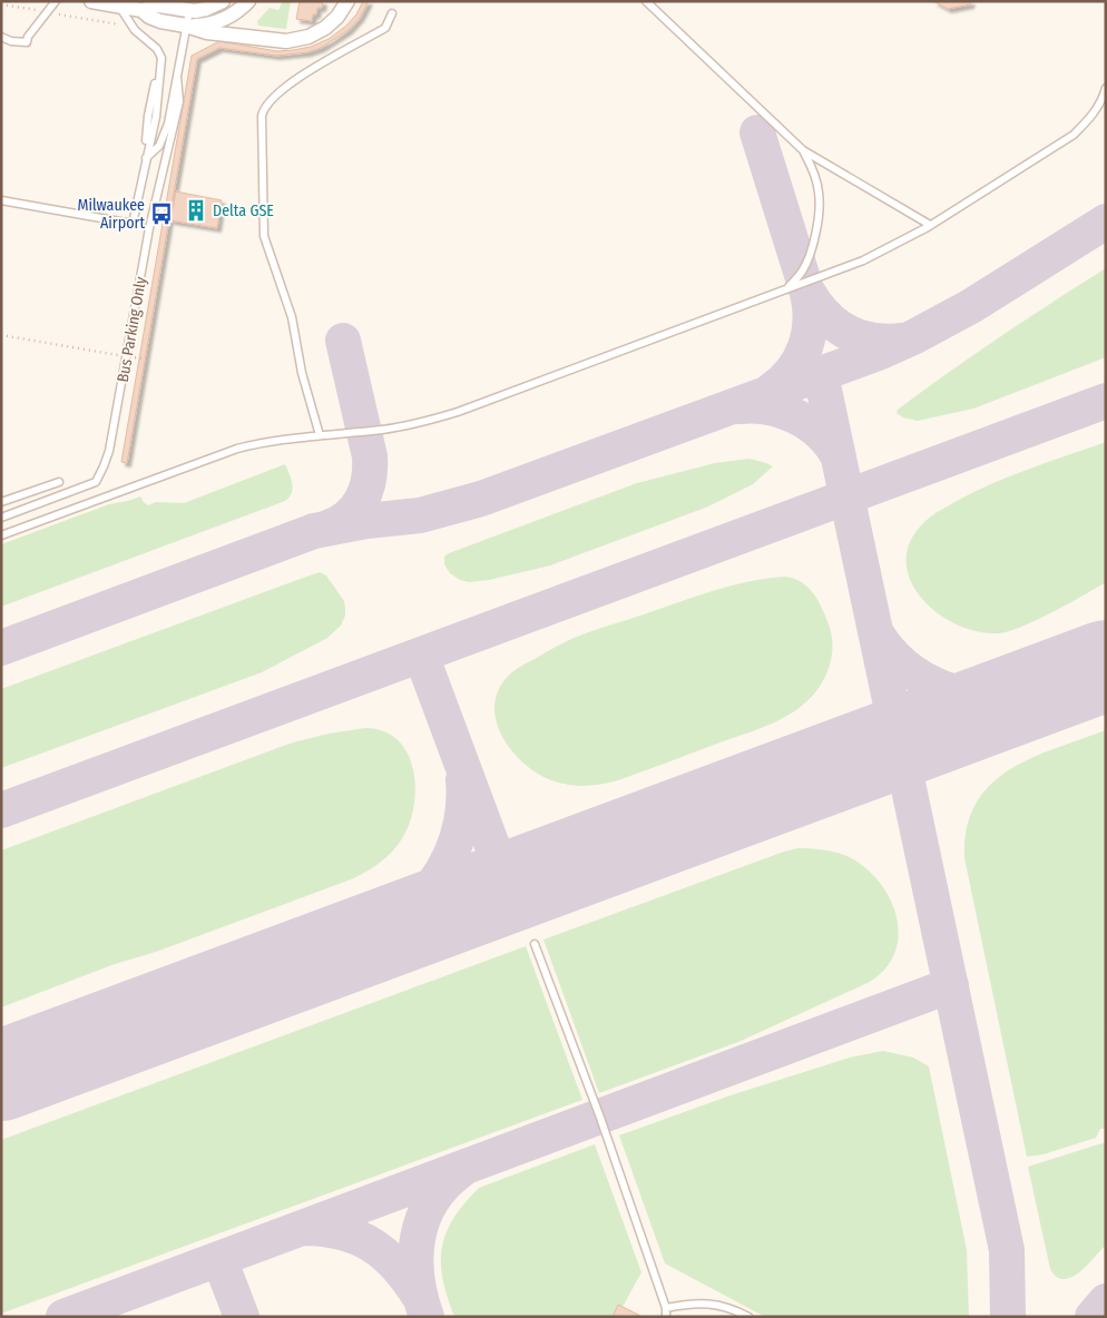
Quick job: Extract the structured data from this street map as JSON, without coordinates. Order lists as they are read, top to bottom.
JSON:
{
  "streets": {
    "lane": ["Bus Parking Only"]
  },
  "places": {
    "building": ["Delta GSE"],
    "bus stop": ["Milwaukee Airport"]
  }
}
